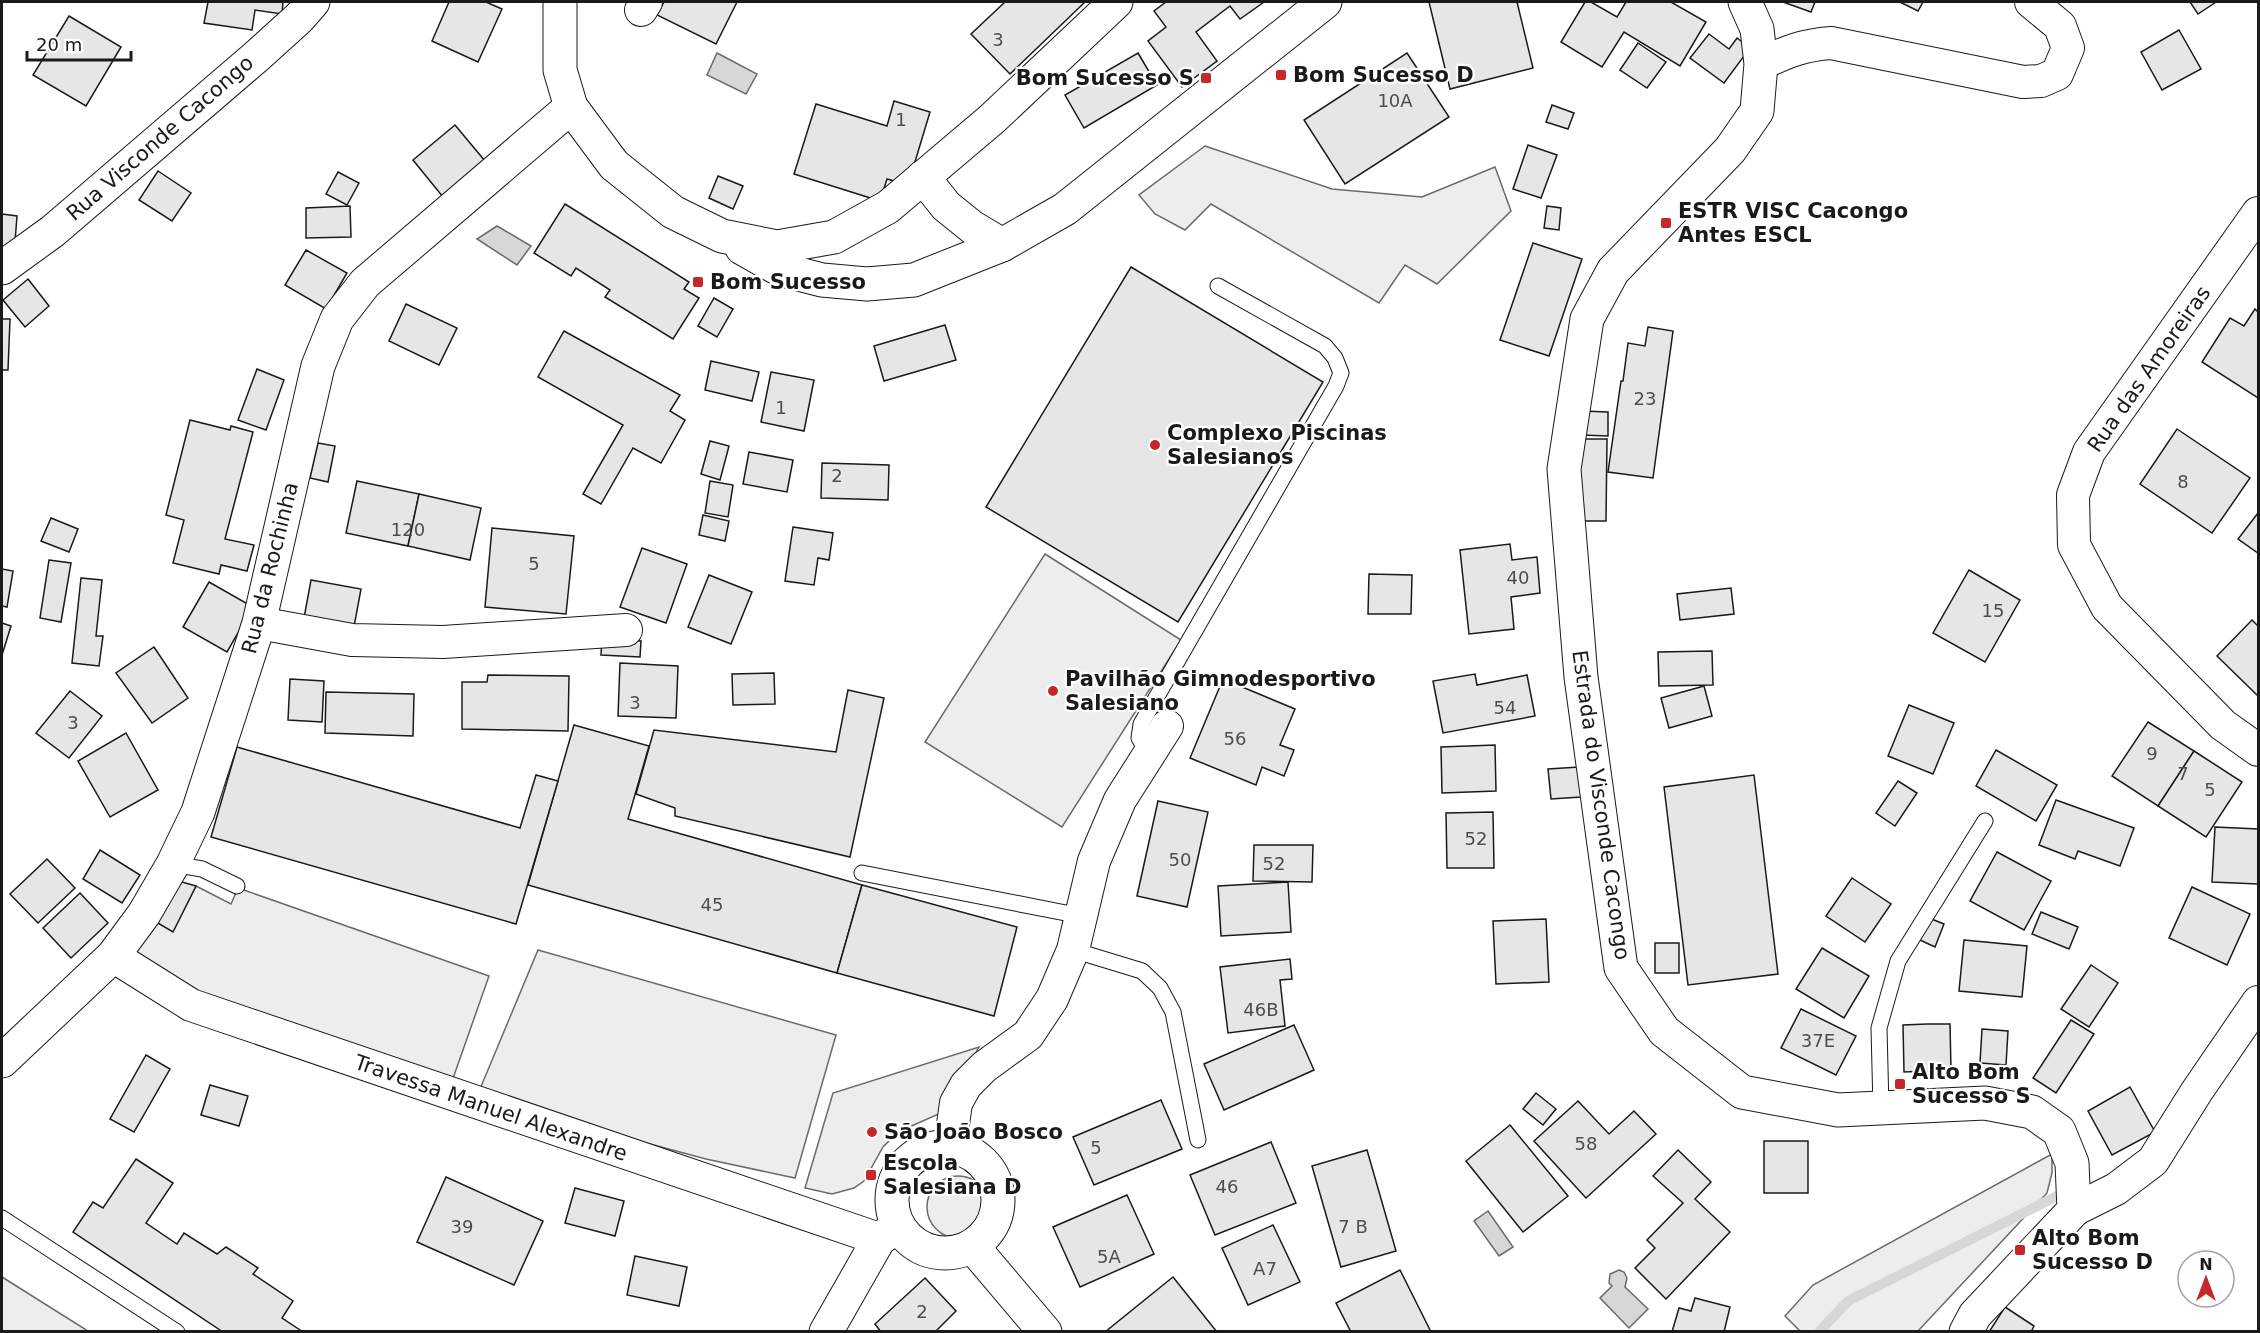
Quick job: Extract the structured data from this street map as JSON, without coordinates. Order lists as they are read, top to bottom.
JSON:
{
  "streets": {
    "street": [
      "Rua Visconde Cacongo",
      "Rua das Amoreiras",
      "Rua da Rochinha",
      "Estrada do Visconde Cacongo",
      "Travessa Manuel Alexandre"
    ]
  },
  "crossings": [
    ["Rua da Rochinha", "Travessa Manuel Alexandre"]
  ],
  "places": {
    "transit": [
      "Bom Sucesso D",
      "Bom Sucesso S",
      "ESTR VISC Cacongo Antes ESCL",
      "Bom Sucesso",
      "Alto Bom Sucesso S",
      "Escola Salesiana D",
      "Alto Bom Sucesso D"
    ],
    "other": ["Complexo Piscinas Salesianos", "Pavilhão Gimnodesportivo Salesiano", "São João Bosco"]
  },
  "house_numbers": [
    "3",
    "10A",
    "1",
    "23",
    "1",
    "2",
    "8",
    "120",
    "5",
    "40",
    "15",
    "3",
    "54",
    "3",
    "56",
    "9",
    "7",
    "5",
    "52",
    "50",
    "52",
    "45",
    "46B",
    "37E",
    "58",
    "5",
    "46",
    "39",
    "7 B",
    "5A",
    "A7",
    "2"
  ],
  "scale_bar": "20 m",
  "north": "top"
}
